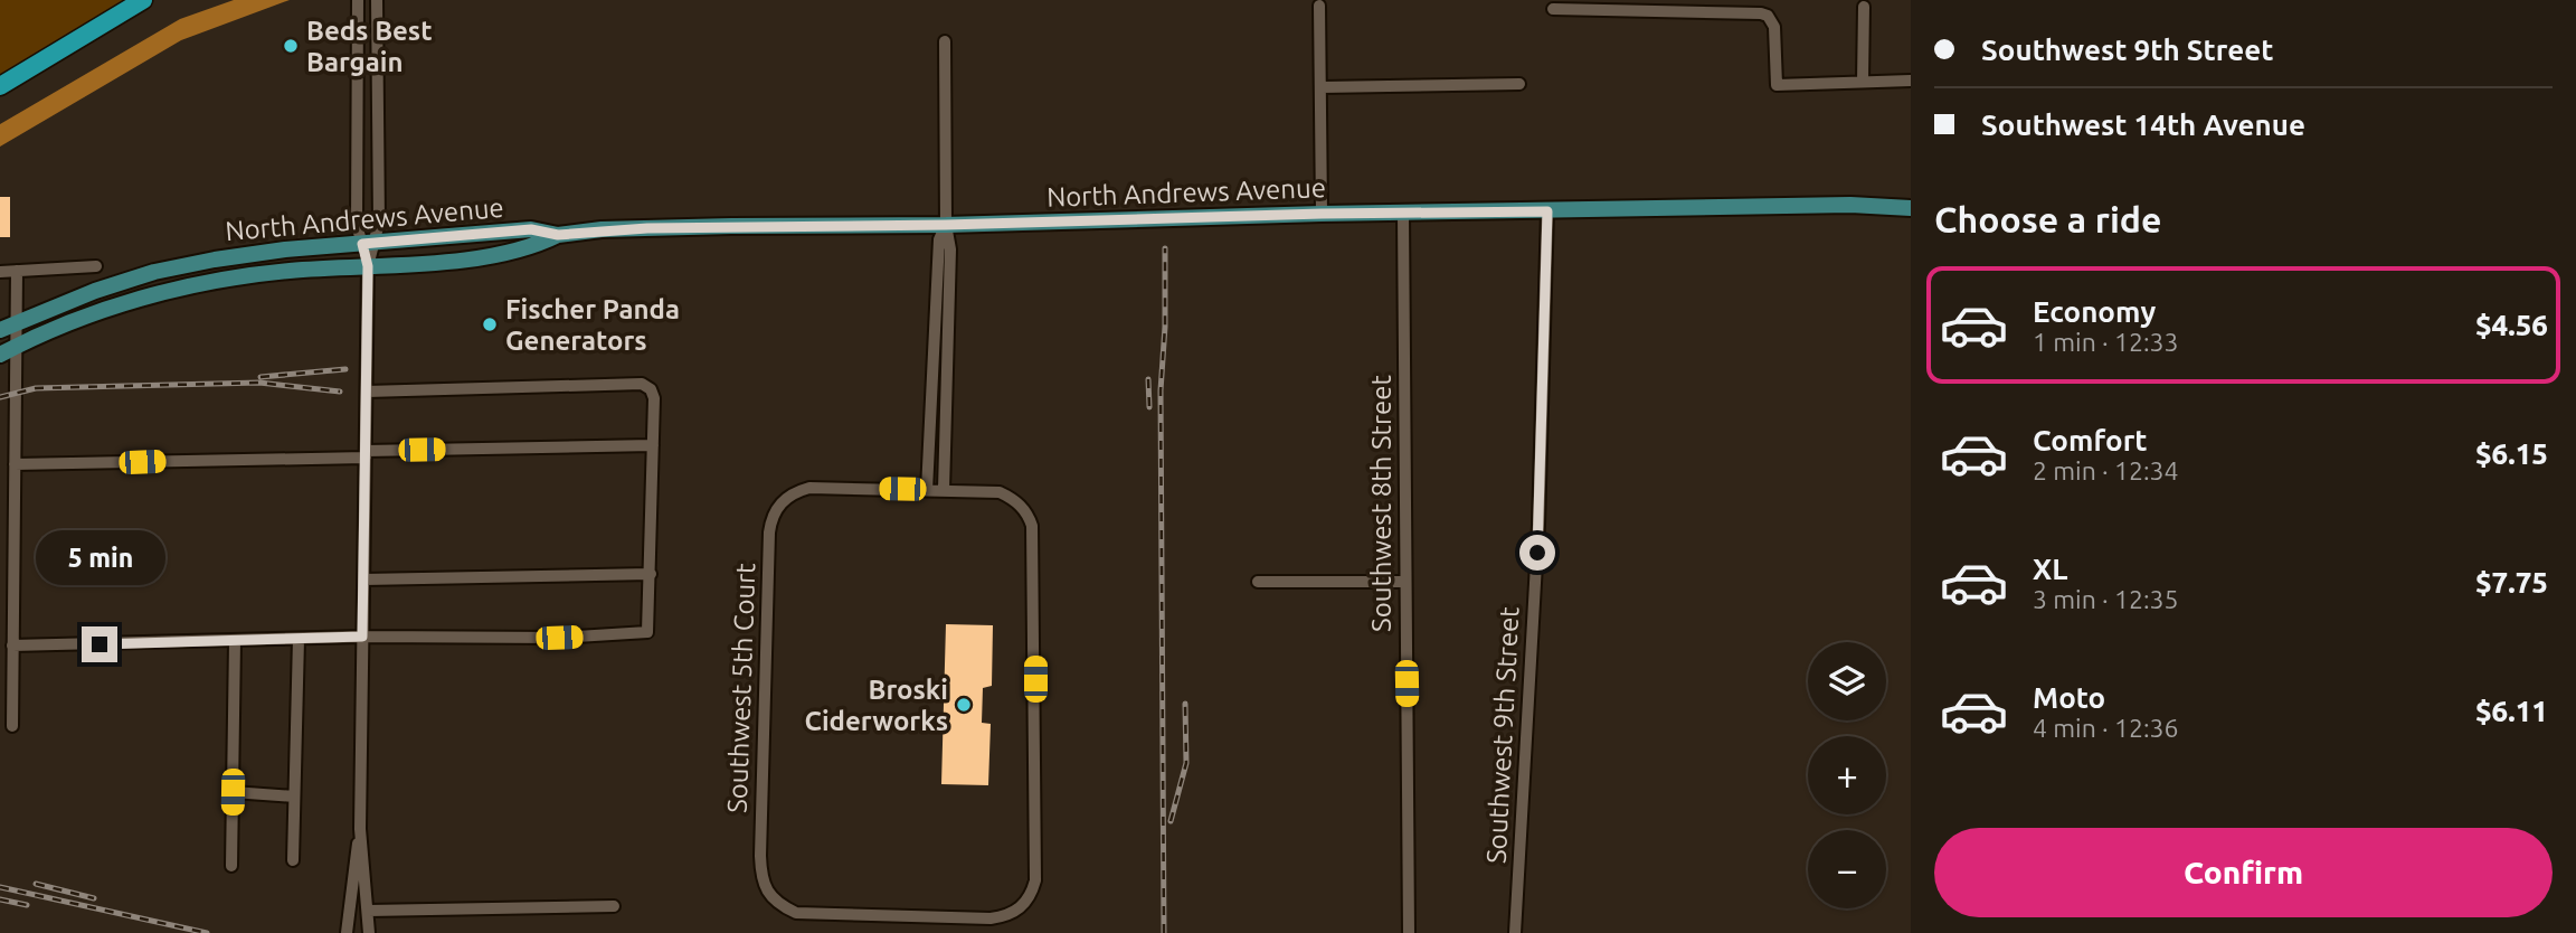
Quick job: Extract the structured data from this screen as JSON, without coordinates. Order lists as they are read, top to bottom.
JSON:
{
  "streets": {
    "main road": ["North Andrews Avenue"],
    "street": ["Southwest 8th Street", "Southwest 5th Court", "Southwest 9th Street"]
  },
  "crossings": [
    ["North Andrews Avenue", "Southwest 8th Street"],
    ["North Andrews Avenue", "Southwest 9th Street"]
  ],
  "places": ["Beds Best Bargain", "Fischer Panda Generators", "Broski Ciderworks"],
  "page": {
    "banner": ["Southwest 9th Street", "Southwest 14th Avenue"],
    "heading": "Choose a ride",
    "list": [
      {
        "name": "Economy",
        "note": "1 min · 12:33",
        "value": "$4.56"
      },
      {
        "name": "Comfort",
        "note": "2 min · 12:34",
        "value": "$6.15"
      },
      {
        "name": "XL",
        "note": "3 min · 12:35",
        "value": "$7.75"
      },
      {
        "name": "Moto",
        "note": "4 min · 12:36",
        "value": "$6.11"
      }
    ],
    "bubble": "5 min",
    "map_buttons": ["+", "−"],
    "buttons": "Confirm"
  }
}
